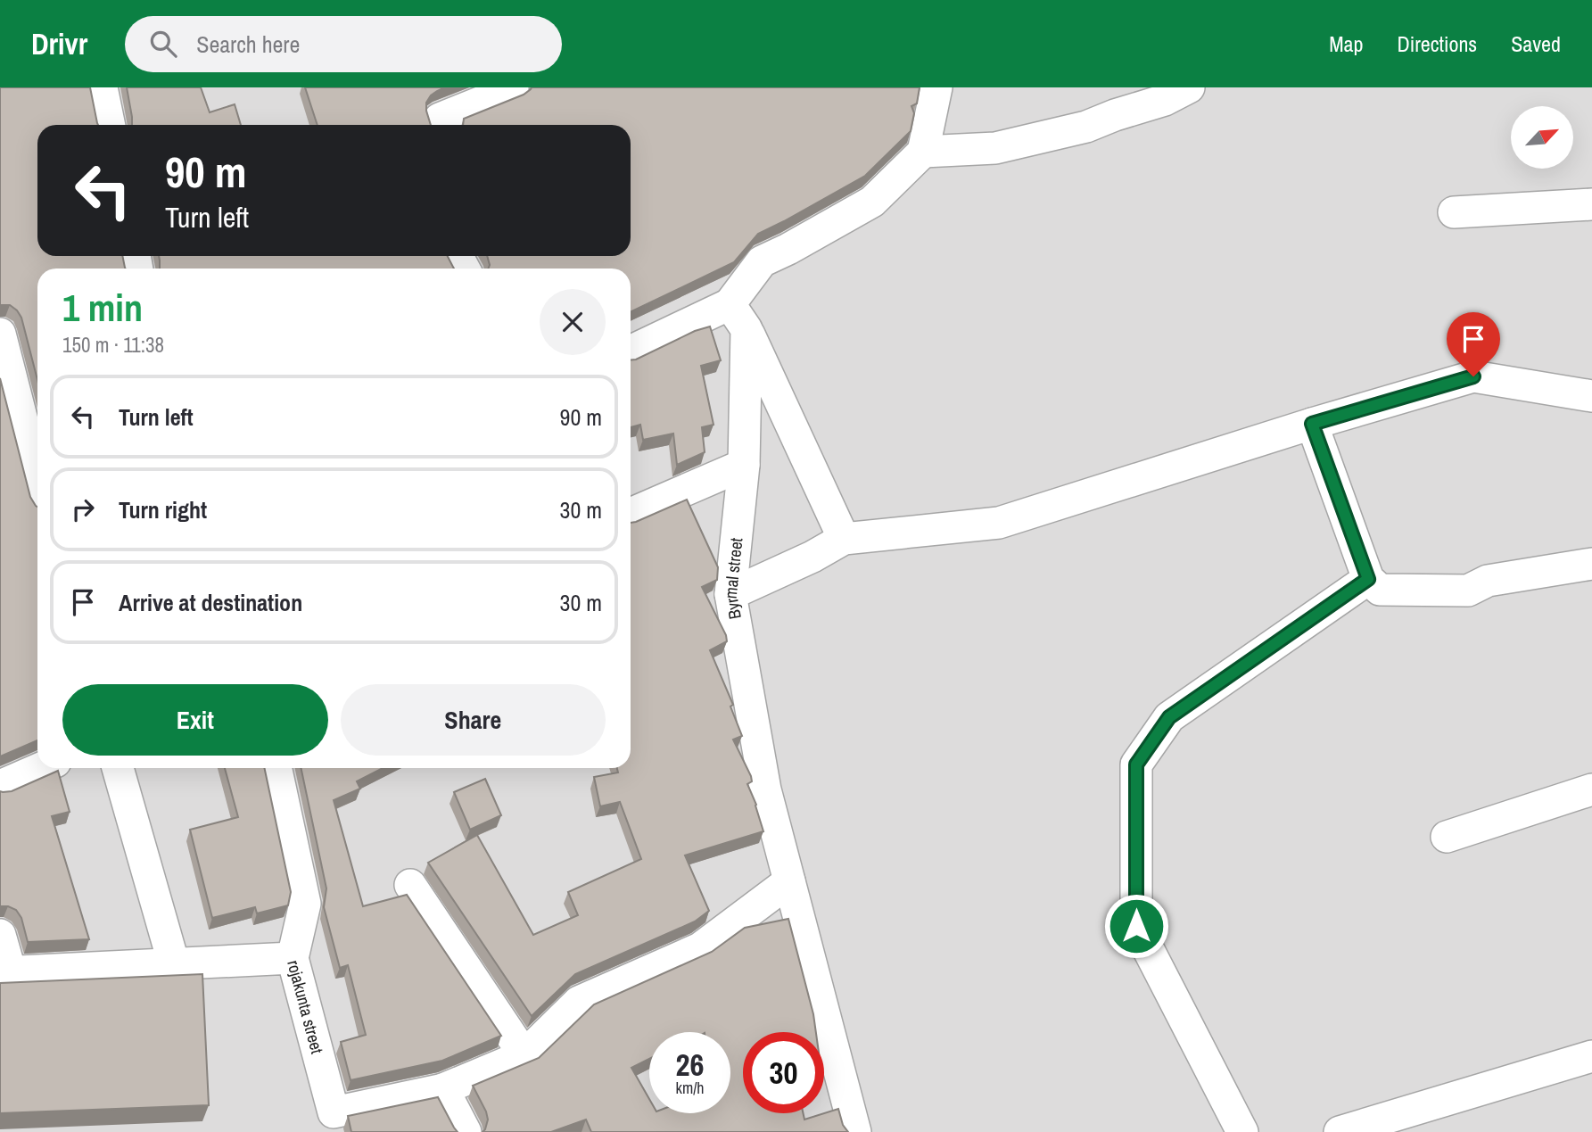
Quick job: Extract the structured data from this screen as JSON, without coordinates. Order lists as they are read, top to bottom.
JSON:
{
  "streets": {
    "street": ["Byrmal street", "rojakunta street"]
  },
  "north": "top right",
  "page": {
    "header": "Drivr",
    "search": "Search here",
    "nav": ["Map", "Directions", "Saved"],
    "turn": ["90 m", "Turn left"],
    "heading": ["1 min", "150 m · 11:38"],
    "list": [
      {
        "name": "Turn left",
        "value": "90 m"
      },
      {
        "name": "Turn right",
        "value": "30 m"
      },
      {
        "name": "Arrive at destination",
        "value": "30 m"
      }
    ],
    "buttons": ["Exit", "Share"],
    "speed": "26 km/h",
    "limit": "30"
  }
}
